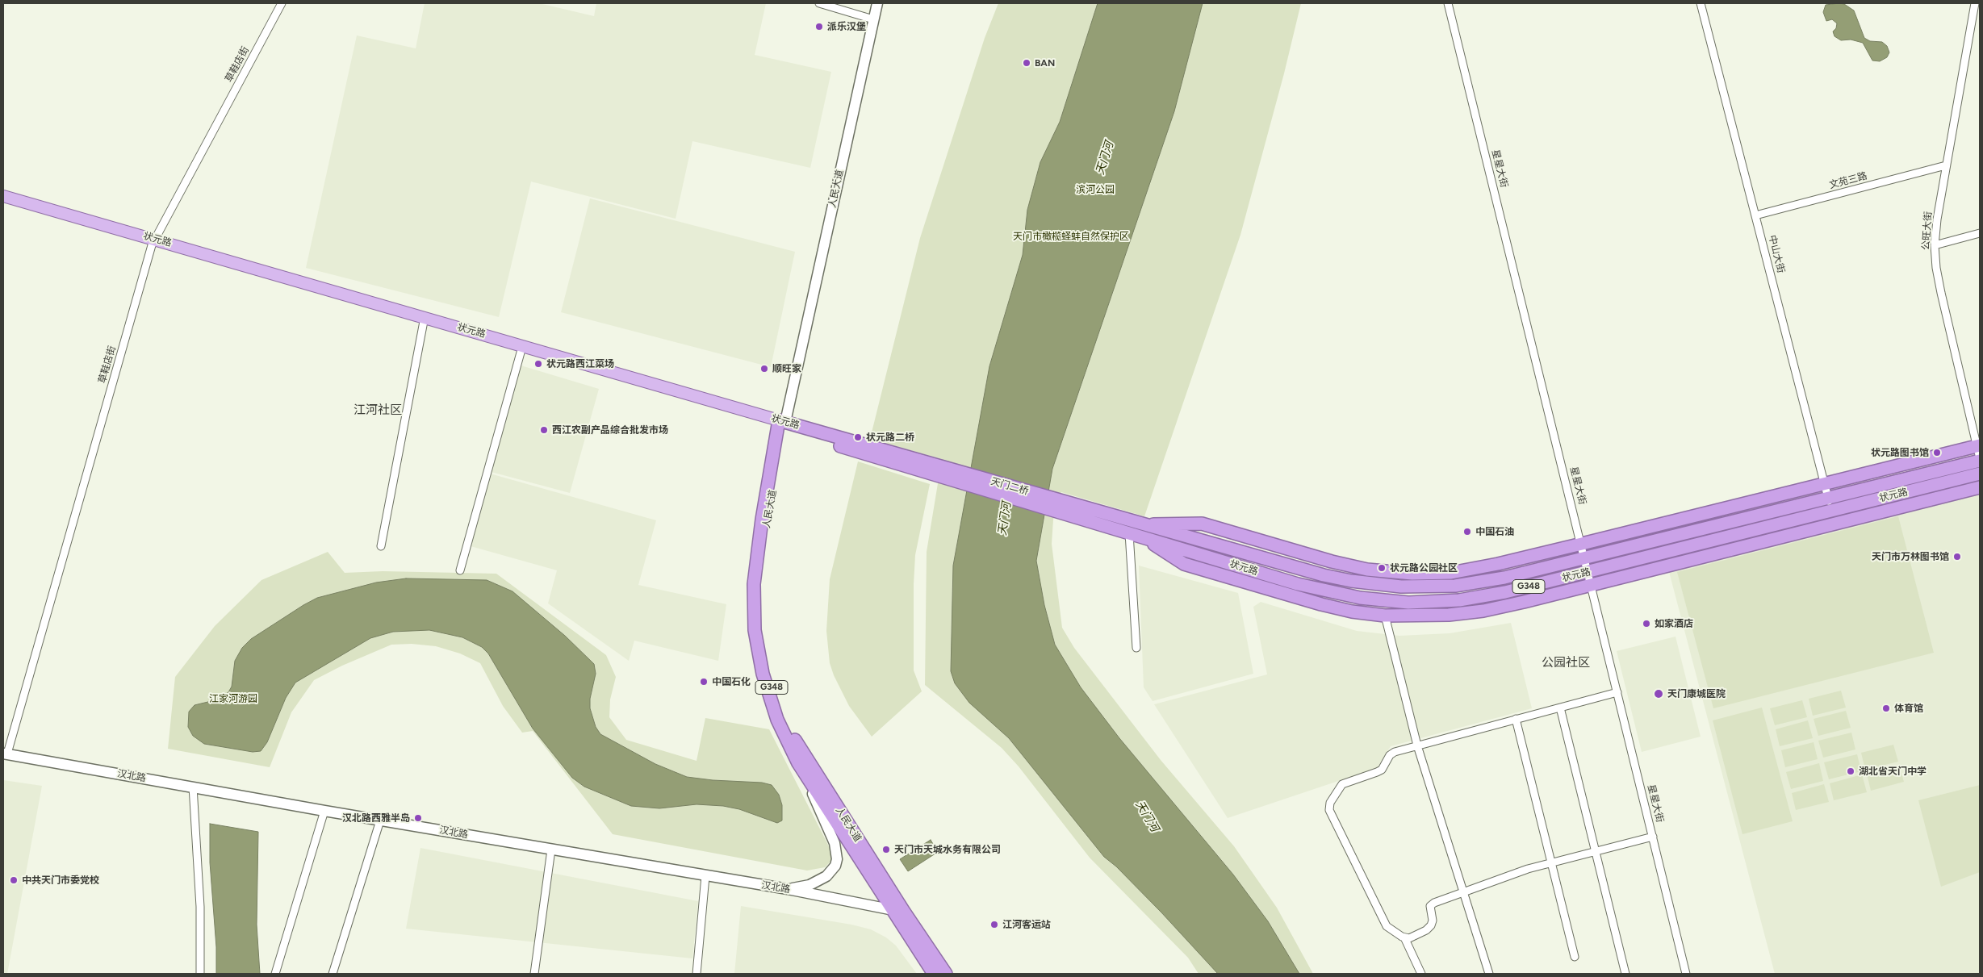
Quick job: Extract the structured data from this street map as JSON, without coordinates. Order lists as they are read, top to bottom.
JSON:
{
  "streets": {
    "highway": [
      "人民大道",
      "状元路",
      "天门二桥",
      "G348"
    ],
    "main road": ["汉北路"],
    "street": [
      "草鞋店街",
      "星星大街",
      "文苑三路",
      "公旺大街",
      "中山大街"
    ]
  },
  "crossings": [
    ["草鞋店街", "状元路"],
    ["草鞋店街", "汉北路"],
    ["星星大街", "状元路"],
    ["文苑三路", "公旺大街"],
    ["文苑三路", "中山大街"],
    ["人民大道", "状元路"],
    ["人民大道", "汉北路"],
    ["公旺大街", "状元路"],
    ["状元路", "中山大街"],
    ["状元路", "天门二桥"]
  ],
  "districts": ["江河社区", "公园社区"],
  "water": ["天门河"],
  "parks": ["滨河公园", "天门市橄榄蛏蚌自然保护区", "江家河游园"],
  "places": [
    "派乐汉堡",
    "BAN",
    "状元路西江菜场",
    "顺旺家",
    "西江农副产品综合批发市场",
    "状元路二桥",
    "状元路图书馆",
    "中国石油",
    "天门市万林图书馆",
    "状元路公园社区",
    "如家酒店",
    "中国石化",
    "天门康城医院",
    "体育馆",
    "湖北省天门中学",
    "汉北路西雅半岛",
    "天门市天城水务有限公司",
    "中共天门市委党校",
    "江河客运站"
  ]
}
